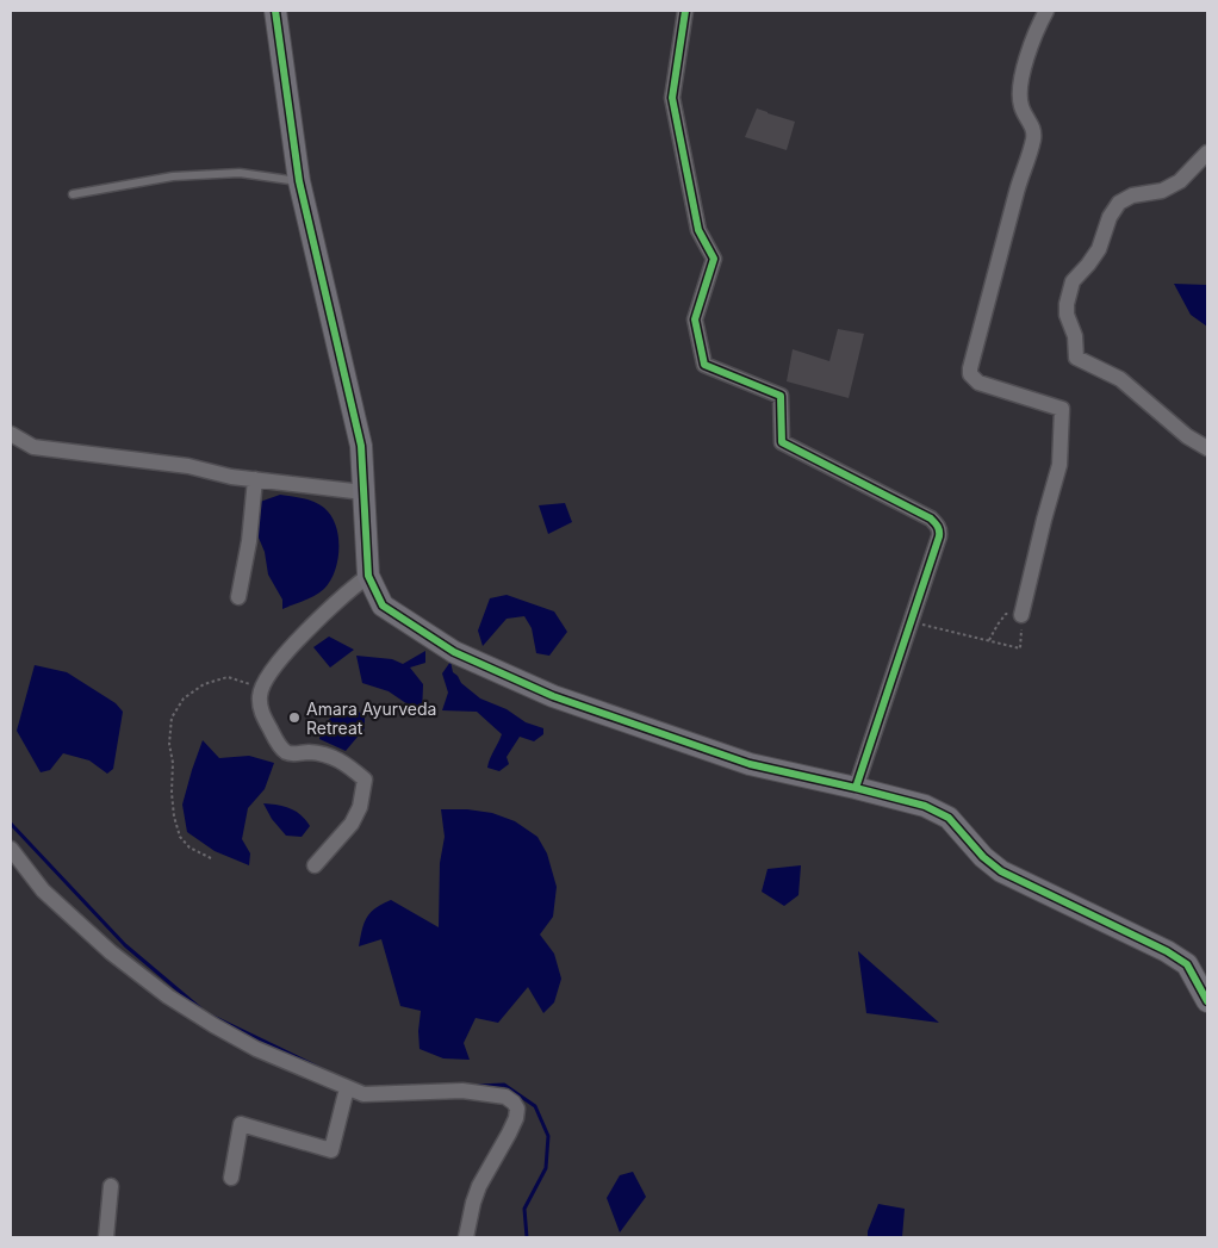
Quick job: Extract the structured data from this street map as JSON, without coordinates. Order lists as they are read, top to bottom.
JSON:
{
  "places": ["Amara Ayurveda Retreat"]
}
